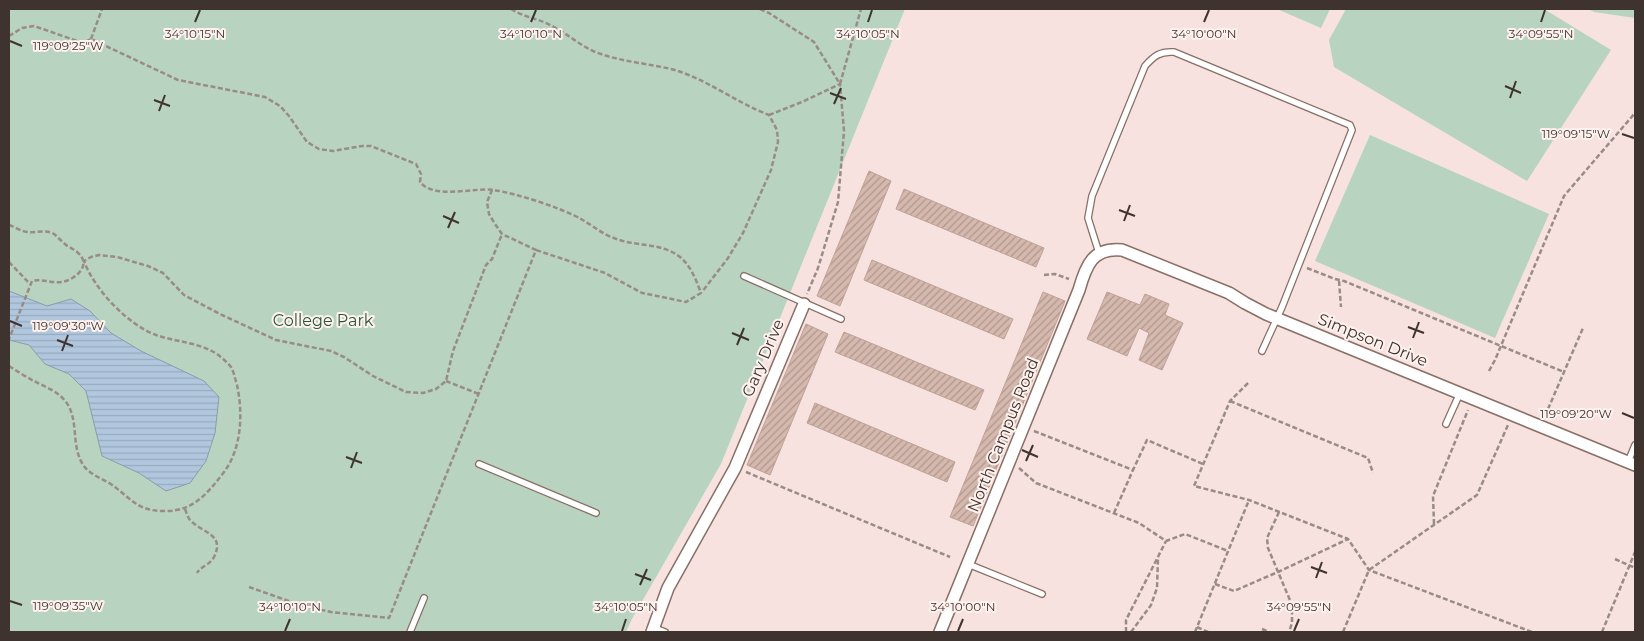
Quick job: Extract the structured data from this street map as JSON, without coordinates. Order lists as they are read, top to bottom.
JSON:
{
  "streets": {
    "street": ["Simpson Drive", "Gary Drive", "North Campus Road"]
  },
  "crossings": [
    ["Simpson Drive", "North Campus Road"]
  ],
  "parks": ["College Park"],
  "coordinates": [
    "34°10'15\"N",
    "34°10'10\"N",
    "34°10'05\"N",
    "34°10'00\"N",
    "34°09'55\"N",
    "119°09'25\"W",
    "119°09'15\"W",
    "119°09'30\"W",
    "119°09'20\"W",
    "119°09'35\"W"
  ]
}
